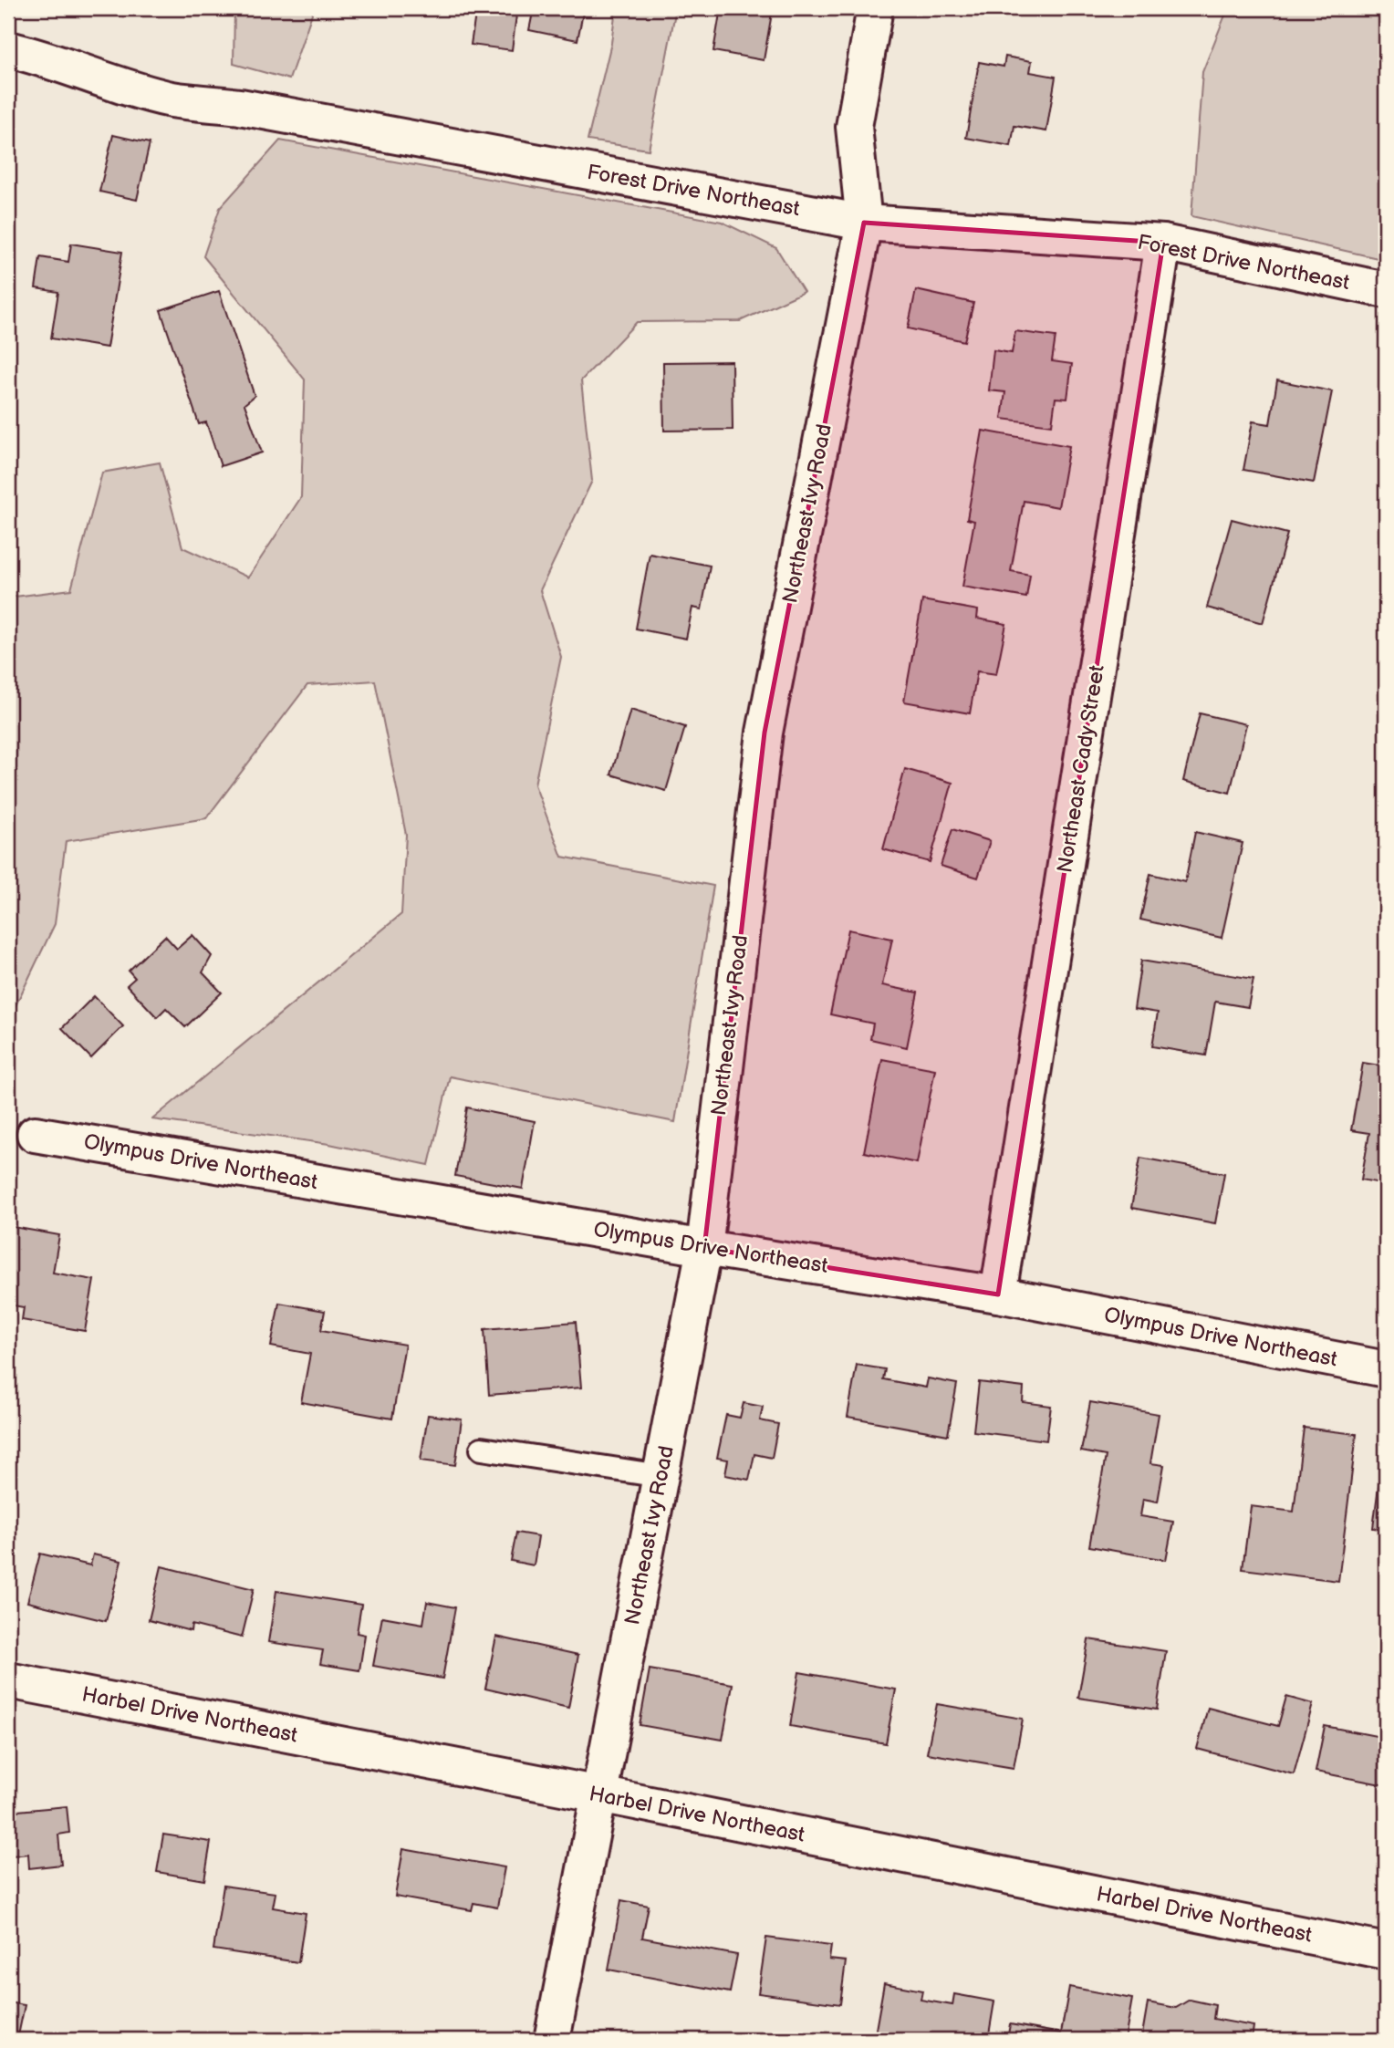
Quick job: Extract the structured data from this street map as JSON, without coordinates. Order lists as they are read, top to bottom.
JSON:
{
  "streets": {
    "street": [
      "Forest Drive Northeast",
      "Northeast Ivy Road",
      "Northeast Cady Street",
      "Olympus Drive Northeast",
      "Harbel Drive Northeast"
    ]
  },
  "crossings": [
    ["Forest Drive Northeast", "Northeast Ivy Road"],
    ["Forest Drive Northeast", "Northeast Cady Street"],
    ["Northeast Ivy Road", "Olympus Drive Northeast"],
    ["Northeast Ivy Road", "Harbel Drive Northeast"],
    ["Northeast Cady Street", "Olympus Drive Northeast"]
  ]
}
